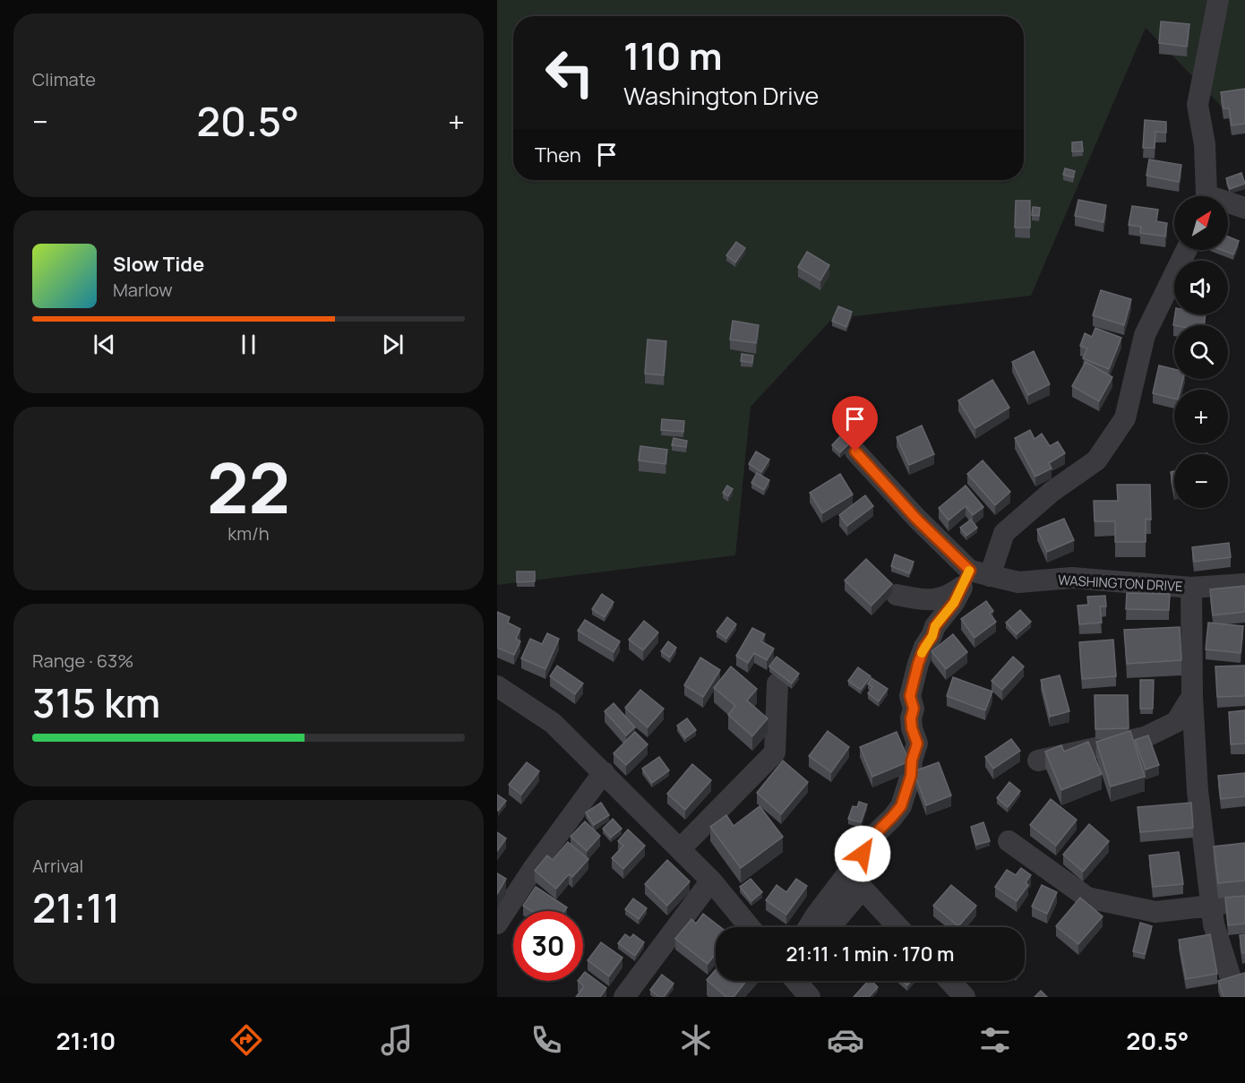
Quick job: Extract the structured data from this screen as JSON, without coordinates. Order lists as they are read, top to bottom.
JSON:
{
  "streets": {
    "street": ["WASHINGTON DRIVE"]
  },
  "north": "top right",
  "page": {
    "tile": [
      "Climate",
      ["22", "km/h"],
      ["Range · 63%", "315 km"],
      ["Arrival", "21:11"]
    ],
    "turn": ["110 m", "Washington Drive"],
    "heat": ["−", "20.5°", "+"],
    "then": "Then",
    "map_buttons": ["+", "−"],
    "song": ["Slow Tide", "Marlow"],
    "limit": "30",
    "trip": "21:11 · 1 min · 170 m",
    "tabs": ["21:10", "20.5°"]
  }
}
